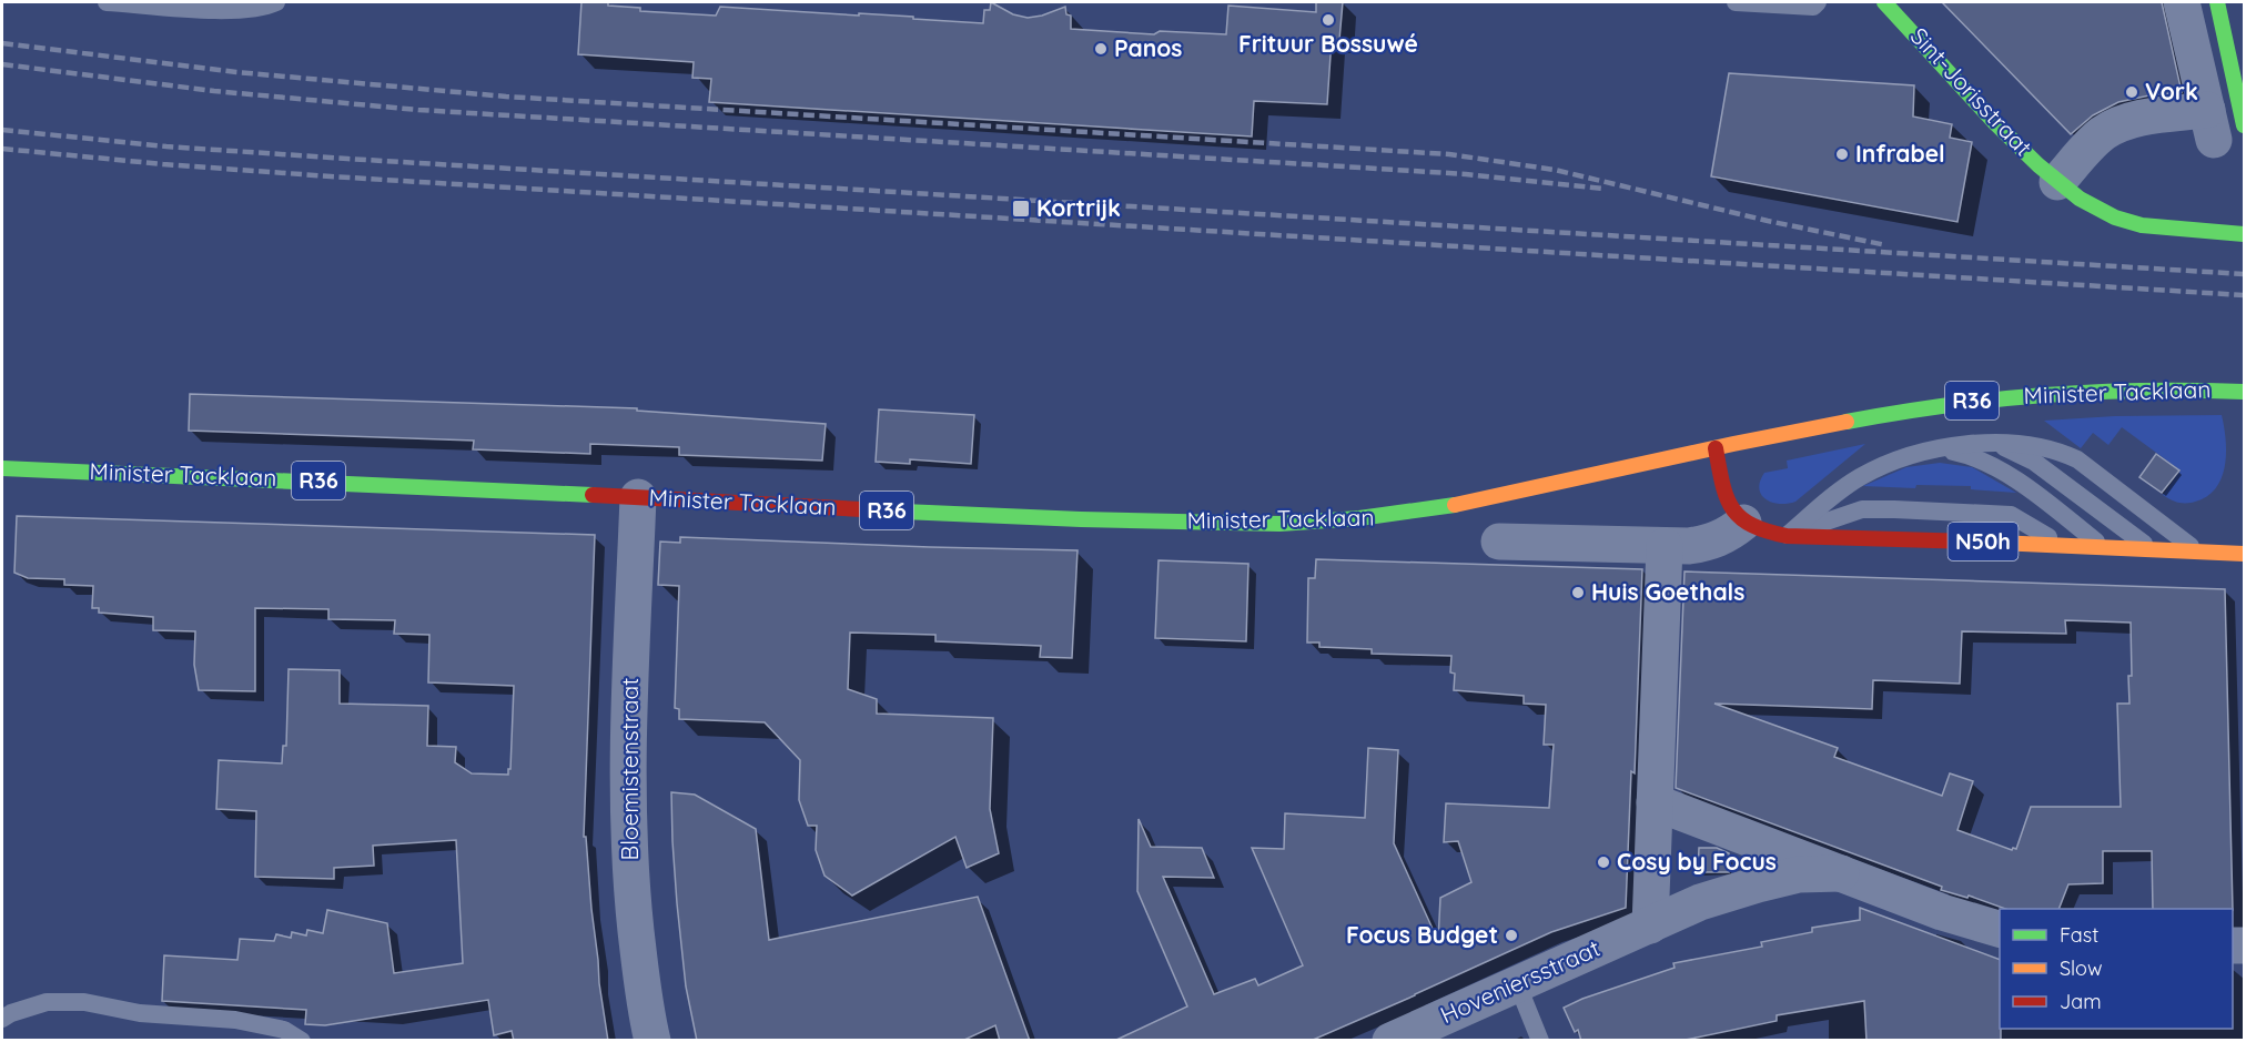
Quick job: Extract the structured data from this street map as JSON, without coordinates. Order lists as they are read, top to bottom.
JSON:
{
  "streets": {
    "main road": [
      "Sint-Jorisstraat",
      "Minister Tacklaan",
      "R36",
      "N50h"
    ],
    "street": ["Bloemistenstraat", "Hoveniersstraat"]
  },
  "crossings": [
    ["Minister Tacklaan", "Bloemistenstraat"]
  ],
  "places": {
    "other": [
      "Frituur Bossuwé",
      "Panos",
      "Vork",
      "Infrabel",
      "Huis Goethals",
      "Cosy by Focus",
      "Focus Budget"
    ],
    "transit": ["Kortrijk"]
  },
  "legend": ["Fast", "Slow", "Jam"]
}
